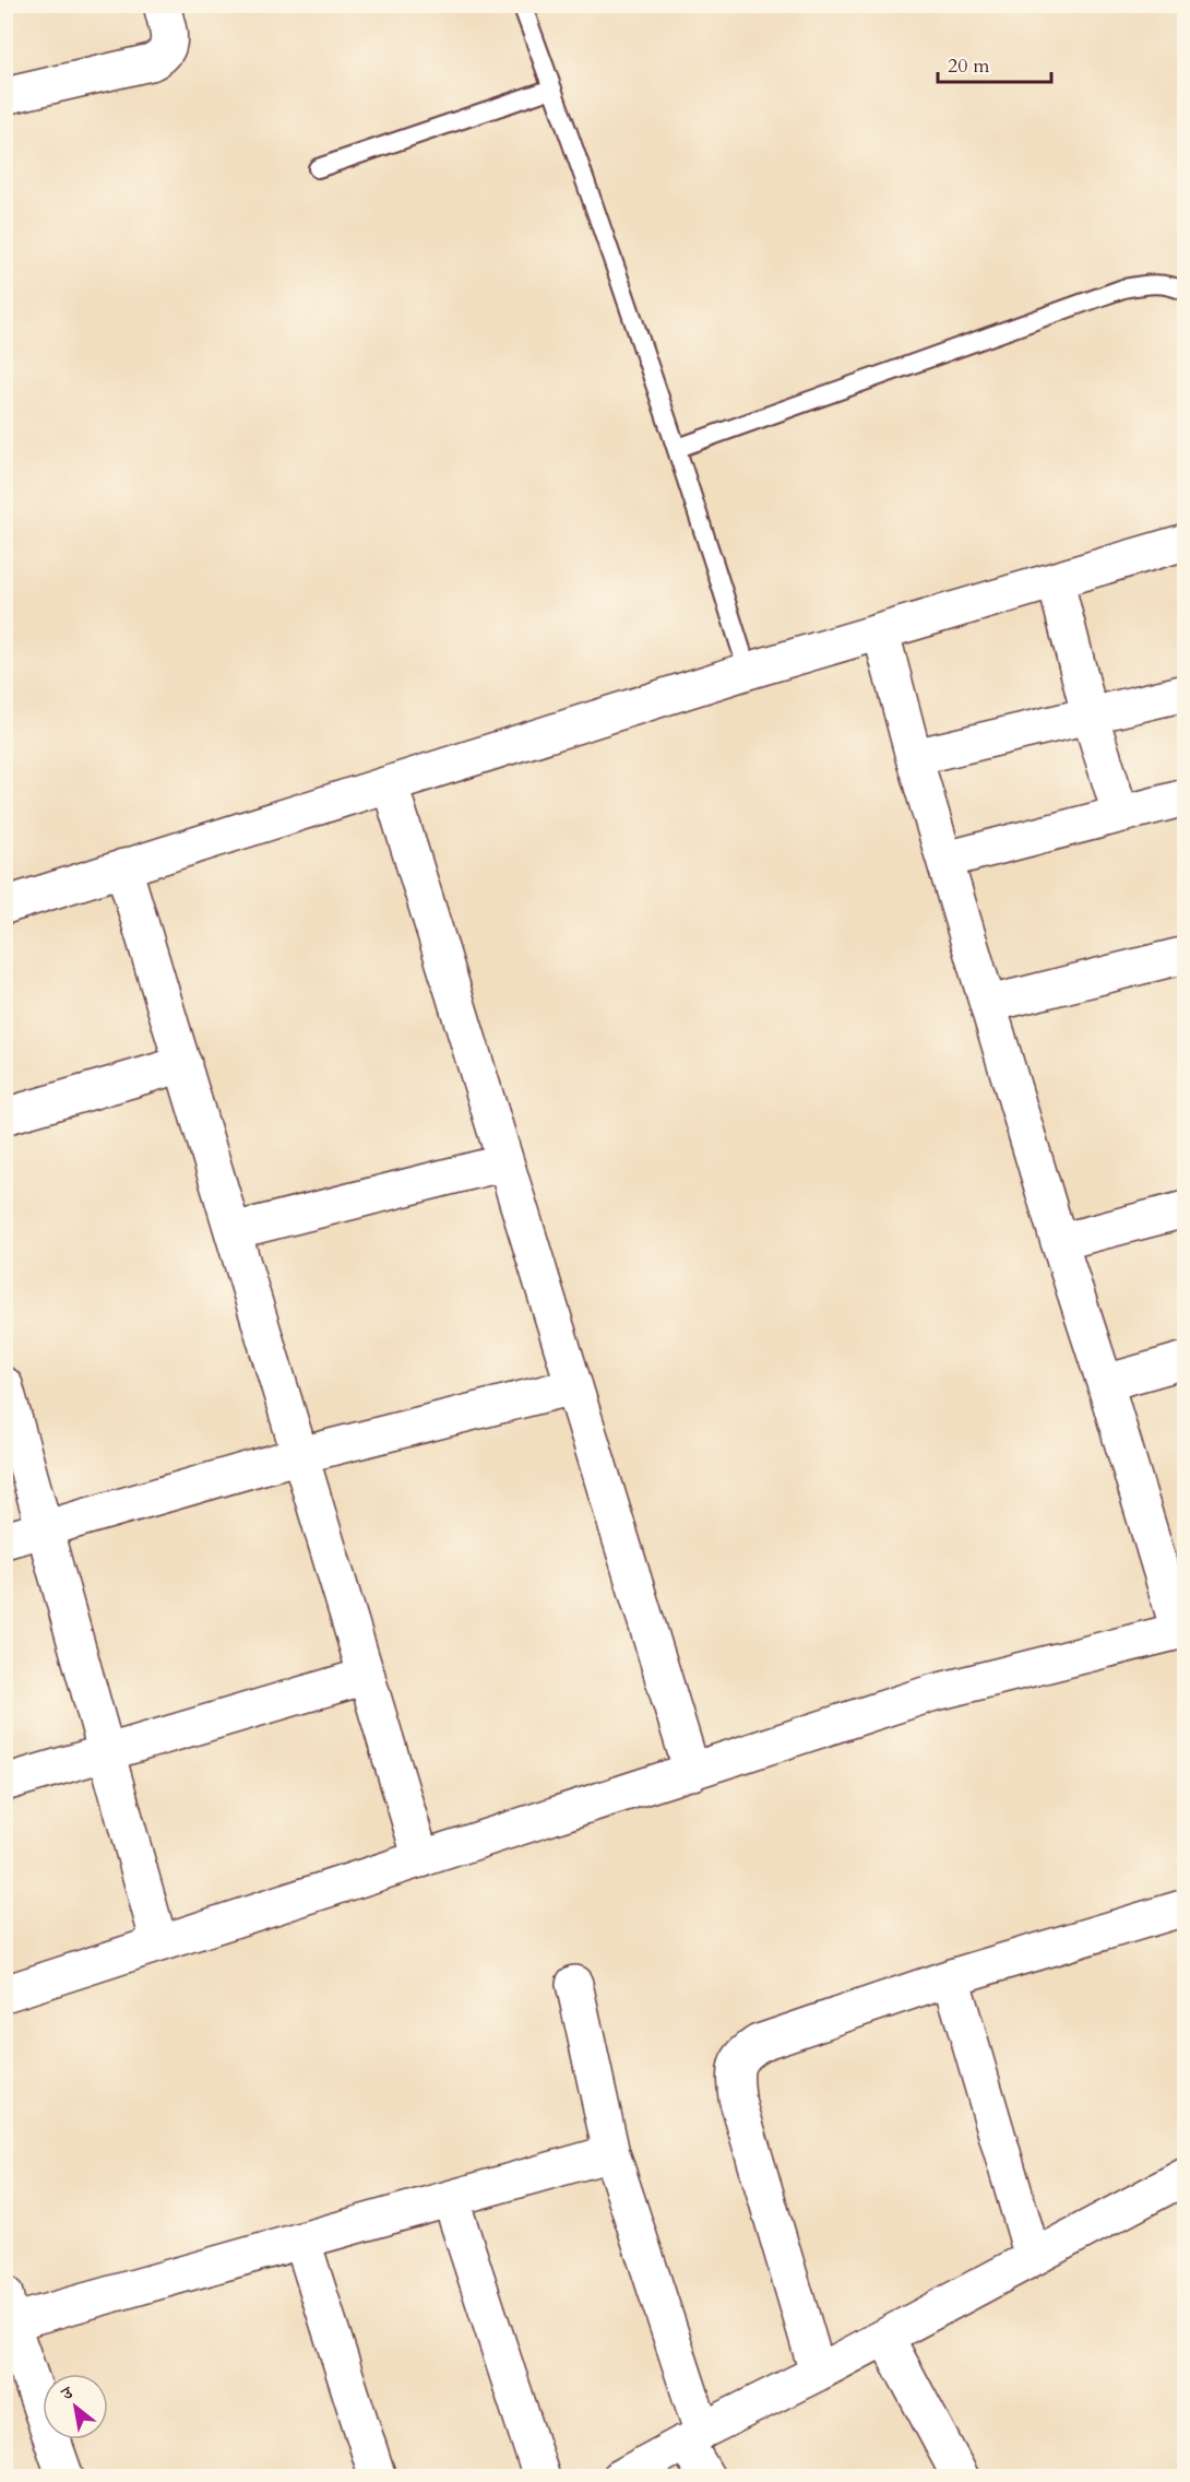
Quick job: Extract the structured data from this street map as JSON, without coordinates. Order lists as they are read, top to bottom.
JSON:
{
  "scale_bar": "20 m",
  "north": "top left"
}
